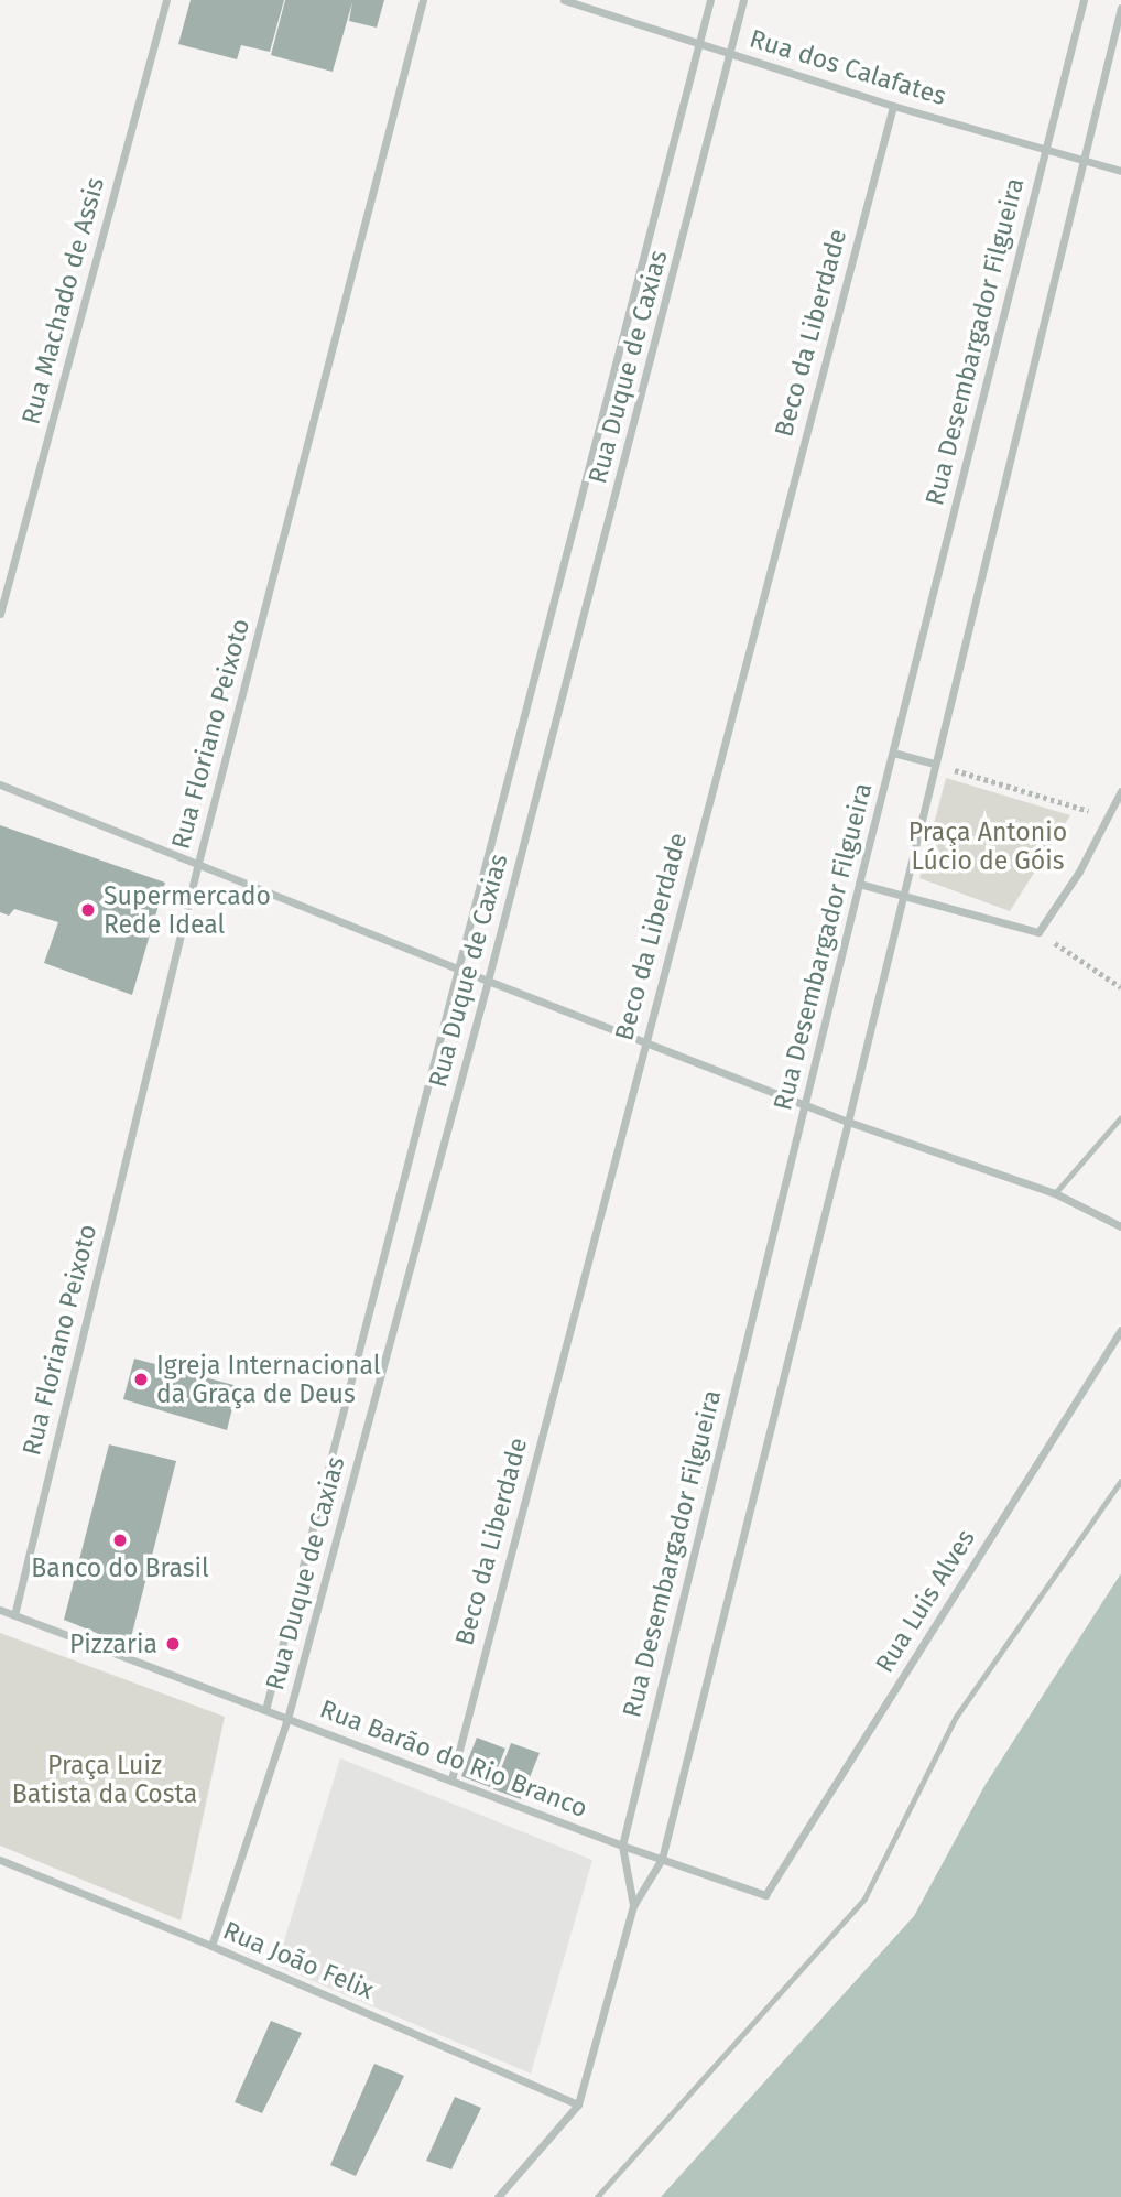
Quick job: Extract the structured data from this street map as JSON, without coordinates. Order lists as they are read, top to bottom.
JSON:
{
  "streets": {
    "street": [
      "Rua dos Calafates",
      "Rua Machado de Assis",
      "Beco da Liberdade",
      "Rua Desembargador Filgueira",
      "Rua Duque de Caxias",
      "Rua Floriano Peixoto",
      "Rua Luis Alves",
      "Rua Barão do Rio Branco",
      "Rua João Felix"
    ]
  },
  "crossings": [
    ["Rua dos Calafates", "Beco da Liberdade"],
    ["Rua dos Calafates", "Rua Desembargador Filgueira"],
    ["Rua dos Calafates", "Rua Duque de Caxias"],
    ["Beco da Liberdade", "Rua Barão do Rio Branco"],
    ["Rua Desembargador Filgueira", "Rua Barão do Rio Branco"],
    ["Rua Desembargador Filgueira", "Rua João Felix"],
    ["Rua Duque de Caxias", "Rua Barão do Rio Branco"],
    ["Rua Duque de Caxias", "Rua João Felix"],
    ["Rua Floriano Peixoto", "Rua Barão do Rio Branco"],
    ["Rua Luis Alves", "Rua Barão do Rio Branco"]
  ],
  "parks": ["Praça Antonio Lúcio de Góis", "Praça Luiz Batista da Costa"],
  "places": [
    "Supermercado Rede Ideal",
    "Igreja Internacional da Graça de Deus",
    "Banco do Brasil",
    "Pizzaria"
  ]
}
